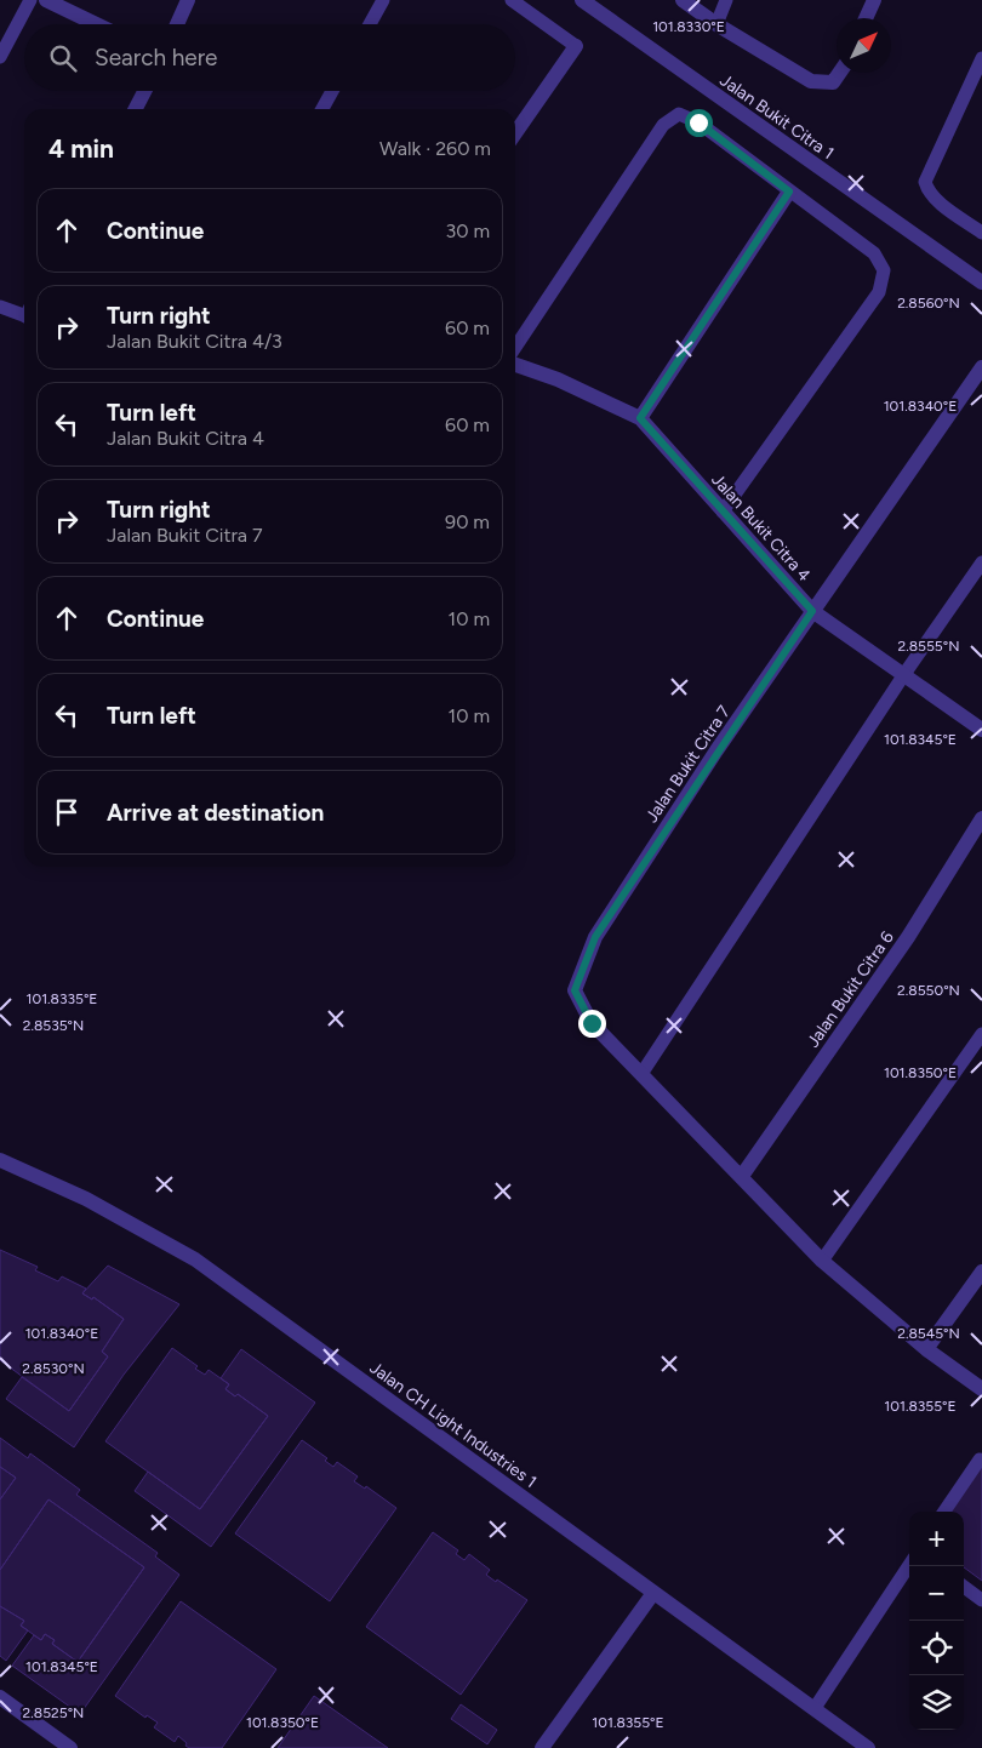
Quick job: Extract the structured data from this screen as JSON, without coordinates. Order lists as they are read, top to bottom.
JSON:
{
  "streets": {
    "street": [
      "Jalan Bukit Citra 1",
      "Jalan Bukit Citra 4",
      "Jalan Bukit Citra 7",
      "Jalan Bukit Citra 6",
      "Jalan CH Light Industries 1"
    ]
  },
  "crossings": [
    ["Jalan Bukit Citra 4", "Jalan Bukit Citra 7"],
    ["Jalan Bukit Citra 7", "Jalan Bukit Citra 6"]
  ],
  "north": "top right",
  "page": {
    "search": "Search here",
    "heading": ["4 min", "Walk · 260 m"],
    "list": [
      ["Continue", "30 m"],
      ["Turn right", "Jalan Bukit Citra 4/3", "60 m"],
      ["Turn left", "Jalan Bukit Citra 4", "60 m"],
      ["Turn right", "Jalan Bukit Citra 7", "90 m"],
      ["Continue", "10 m"],
      ["Turn left", "10 m"],
      "Arrive at destination"
    ],
    "map_buttons": ["+", "−"]
  },
  "coordinates": [
    "101.8330°E",
    "2.8560°N",
    "101.8340°E",
    "2.8555°N",
    "101.8345°E",
    "2.8550°N",
    "101.8335°E",
    "2.8535°N",
    "101.8350°E",
    "2.8545°N",
    "2.8530°N",
    "101.8355°E",
    "2.8525°N"
  ]
}
